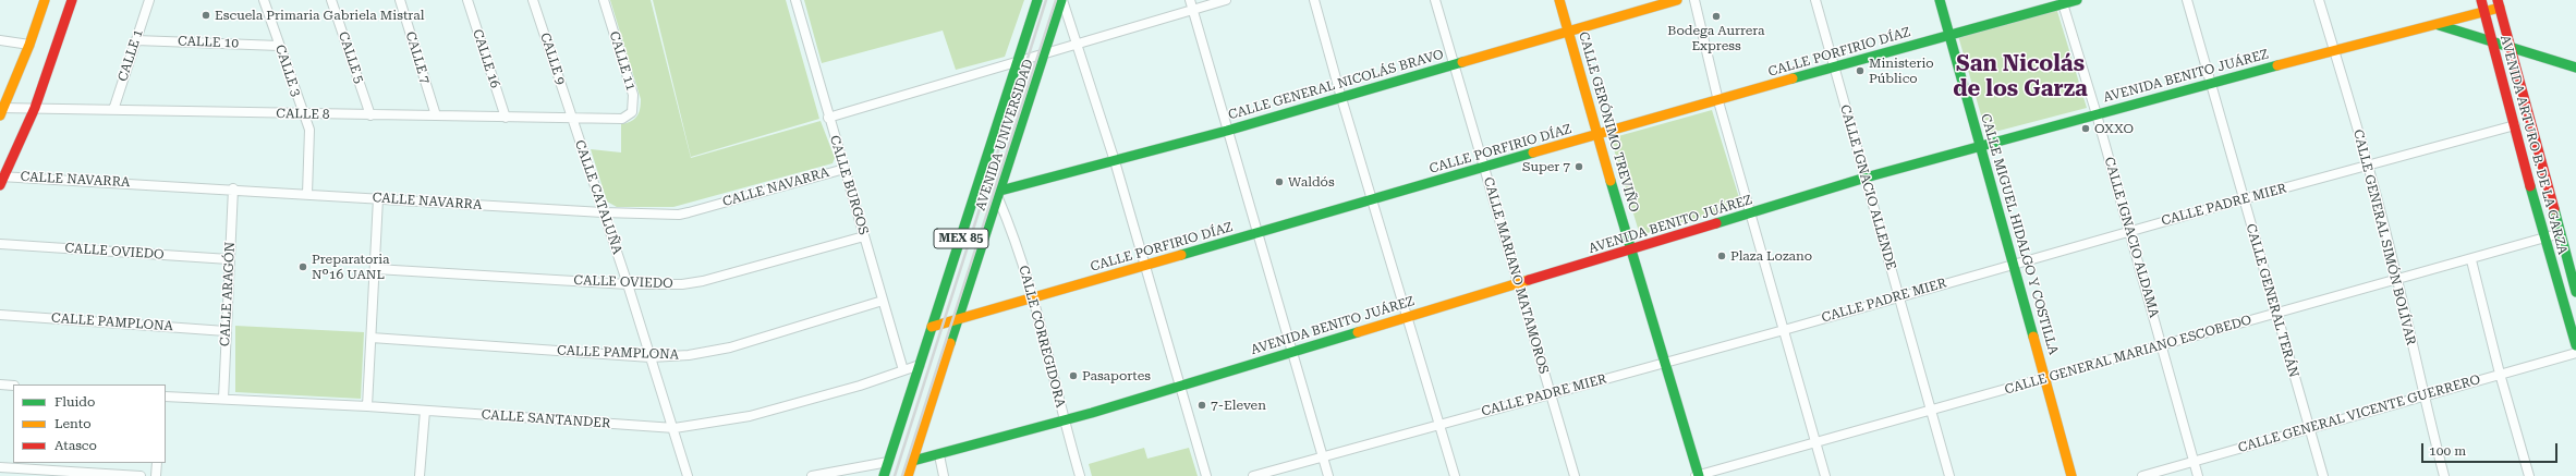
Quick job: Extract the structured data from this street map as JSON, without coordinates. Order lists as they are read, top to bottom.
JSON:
{
  "streets": {
    "main road": [
      "CALLE PORFIRIO DÍAZ",
      "AVENIDA BENITO JUÁREZ",
      "CALLE GENERAL NICOLÁS BRAVO",
      "CALLE GERÓNIMO TREVIÑO",
      "AVENIDA UNIVERSIDAD",
      "AVENIDA ARTURO B. DE LA GARZA",
      "CALLE MIGUEL HIDALGO Y COSTILLA",
      "MEX 85"
    ],
    "street": [
      "CALLE 10",
      "CALLE 1",
      "CALLE 5",
      "CALLE 7",
      "CALLE 16",
      "CALLE 9",
      "CALLE 11",
      "CALLE 3",
      "CALLE 8",
      "CALLE NAVARRA",
      "CALLE BURGOS",
      "CALLE IGNACIO ALLENDE",
      "CALLE CATALUÑA",
      "CALLE PADRE MIER",
      "CALLE IGNACIO ALDAMA",
      "CALLE GENERAL SIMÓN BOLÍVAR",
      "CALLE OVIEDO",
      "CALLE MARIANO MATAMOROS",
      "CALLE ARAGÓN",
      "CALLE GENERAL TERÁN",
      "CALLE PAMPLONA",
      "CALLE CORREGIDORA",
      "CALLE GENERAL MARIANO ESCOBEDO",
      "CALLE GENERAL VICENTE GUERRERO",
      "CALLE SANTANDER"
    ]
  },
  "crossings": [
    ["CALLE 10", "CALLE 1"],
    ["CALLE 10", "CALLE 3"],
    ["CALLE PORFIRIO DÍAZ", "CALLE GERÓNIMO TREVIÑO"],
    ["CALLE PORFIRIO DÍAZ", "AVENIDA UNIVERSIDAD"],
    ["CALLE PORFIRIO DÍAZ", "CALLE IGNACIO ALLENDE"],
    ["CALLE PORFIRIO DÍAZ", "CALLE MIGUEL HIDALGO Y COSTILLA"],
    ["CALLE PORFIRIO DÍAZ", "CALLE IGNACIO ALDAMA"],
    ["CALLE PORFIRIO DÍAZ", "CALLE MARIANO MATAMOROS"],
    ["CALLE PORFIRIO DÍAZ", "CALLE CORREGIDORA"],
    ["CALLE 1", "CALLE 8"],
    ["CALLE 5", "CALLE 8"],
    ["CALLE 7", "CALLE 8"],
    ["CALLE 16", "CALLE 8"],
    ["CALLE 9", "CALLE 11"],
    ["CALLE 9", "CALLE 8"],
    ["CALLE 9", "CALLE CATALUÑA"],
    ["CALLE 11", "CALLE 8"],
    ["CALLE 11", "CALLE CATALUÑA"],
    ["CALLE 3", "CALLE 8"],
    ["CALLE 3", "CALLE NAVARRA"],
    ["AVENIDA BENITO JUÁREZ", "CALLE GERÓNIMO TREVIÑO"],
    ["AVENIDA BENITO JUÁREZ", "AVENIDA UNIVERSIDAD"],
    ["AVENIDA BENITO JUÁREZ", "AVENIDA ARTURO B. DE LA GARZA"],
    ["AVENIDA BENITO JUÁREZ", "CALLE IGNACIO ALLENDE"],
    ["AVENIDA BENITO JUÁREZ", "CALLE MIGUEL HIDALGO Y COSTILLA"],
    ["AVENIDA BENITO JUÁREZ", "CALLE IGNACIO ALDAMA"],
    ["AVENIDA BENITO JUÁREZ", "CALLE GENERAL SIMÓN BOLÍVAR"],
    ["AVENIDA BENITO JUÁREZ", "CALLE MARIANO MATAMOROS"],
    ["AVENIDA BENITO JUÁREZ", "CALLE GENERAL TERÁN"],
    ["AVENIDA BENITO JUÁREZ", "CALLE CORREGIDORA"],
    ["CALLE GENERAL NICOLÁS BRAVO", "CALLE GERÓNIMO TREVIÑO"],
    ["CALLE GENERAL NICOLÁS BRAVO", "AVENIDA UNIVERSIDAD"],
    ["CALLE GENERAL NICOLÁS BRAVO", "CALLE MARIANO MATAMOROS"],
    ["CALLE GENERAL NICOLÁS BRAVO", "CALLE CORREGIDORA"],
    ["CALLE 8", "CALLE CATALUÑA"],
    ["CALLE GERÓNIMO TREVIÑO", "CALLE PADRE MIER"],
    ["CALLE GERÓNIMO TREVIÑO", "CALLE GENERAL MARIANO ESCOBEDO"],
    ["AVENIDA UNIVERSIDAD", "CALLE CORREGIDORA"],
    ["AVENIDA UNIVERSIDAD", "CALLE SANTANDER"],
    ["AVENIDA ARTURO B. DE LA GARZA", "CALLE PADRE MIER"],
    ["AVENIDA ARTURO B. DE LA GARZA", "CALLE GENERAL MARIANO ESCOBEDO"],
    ["CALLE NAVARRA", "CALLE BURGOS"],
    ["CALLE NAVARRA", "CALLE CATALUÑA"],
    ["CALLE NAVARRA", "CALLE ARAGÓN"],
    ["CALLE BURGOS", "CALLE OVIEDO"],
    ["CALLE BURGOS", "CALLE PAMPLONA"],
    ["CALLE BURGOS", "CALLE SANTANDER"],
    ["CALLE IGNACIO ALLENDE", "CALLE PADRE MIER"],
    ["CALLE IGNACIO ALLENDE", "CALLE GENERAL MARIANO ESCOBEDO"],
    ["CALLE CATALUÑA", "CALLE OVIEDO"],
    ["CALLE CATALUÑA", "CALLE PAMPLONA"],
    ["CALLE CATALUÑA", "CALLE SANTANDER"],
    ["CALLE PADRE MIER", "CALLE MIGUEL HIDALGO Y COSTILLA"],
    ["CALLE PADRE MIER", "CALLE IGNACIO ALDAMA"],
    ["CALLE PADRE MIER", "CALLE GENERAL SIMÓN BOLÍVAR"],
    ["CALLE PADRE MIER", "CALLE MARIANO MATAMOROS"],
    ["CALLE PADRE MIER", "CALLE GENERAL TERÁN"],
    ["CALLE MIGUEL HIDALGO Y COSTILLA", "CALLE GENERAL MARIANO ESCOBEDO"],
    ["CALLE IGNACIO ALDAMA", "CALLE GENERAL MARIANO ESCOBEDO"],
    ["CALLE IGNACIO ALDAMA", "CALLE GENERAL VICENTE GUERRERO"],
    ["CALLE GENERAL SIMÓN BOLÍVAR", "CALLE GENERAL MARIANO ESCOBEDO"],
    ["CALLE GENERAL SIMÓN BOLÍVAR", "CALLE GENERAL VICENTE GUERRERO"],
    ["CALLE OVIEDO", "CALLE ARAGÓN"],
    ["CALLE ARAGÓN", "CALLE PAMPLONA"],
    ["CALLE ARAGÓN", "CALLE SANTANDER"],
    ["CALLE GENERAL TERÁN", "CALLE GENERAL MARIANO ESCOBEDO"],
    ["CALLE GENERAL TERÁN", "CALLE GENERAL VICENTE GUERRERO"]
  ],
  "districts": ["San Nicolás de los Garza"],
  "places": [
    "Escuela Primaria Gabriela Mistral",
    "Bodega Aurrera Express",
    "Ministerio Público",
    "OXXO",
    "Super 7",
    "Waldo´s",
    "Plaza Lozano",
    "Preparatoria Nº16 UANL",
    "Pasaportes",
    "7-Eleven"
  ],
  "legend": ["Fluido", "Lento", "Atasco"],
  "scale_bar": "100 m"
}
